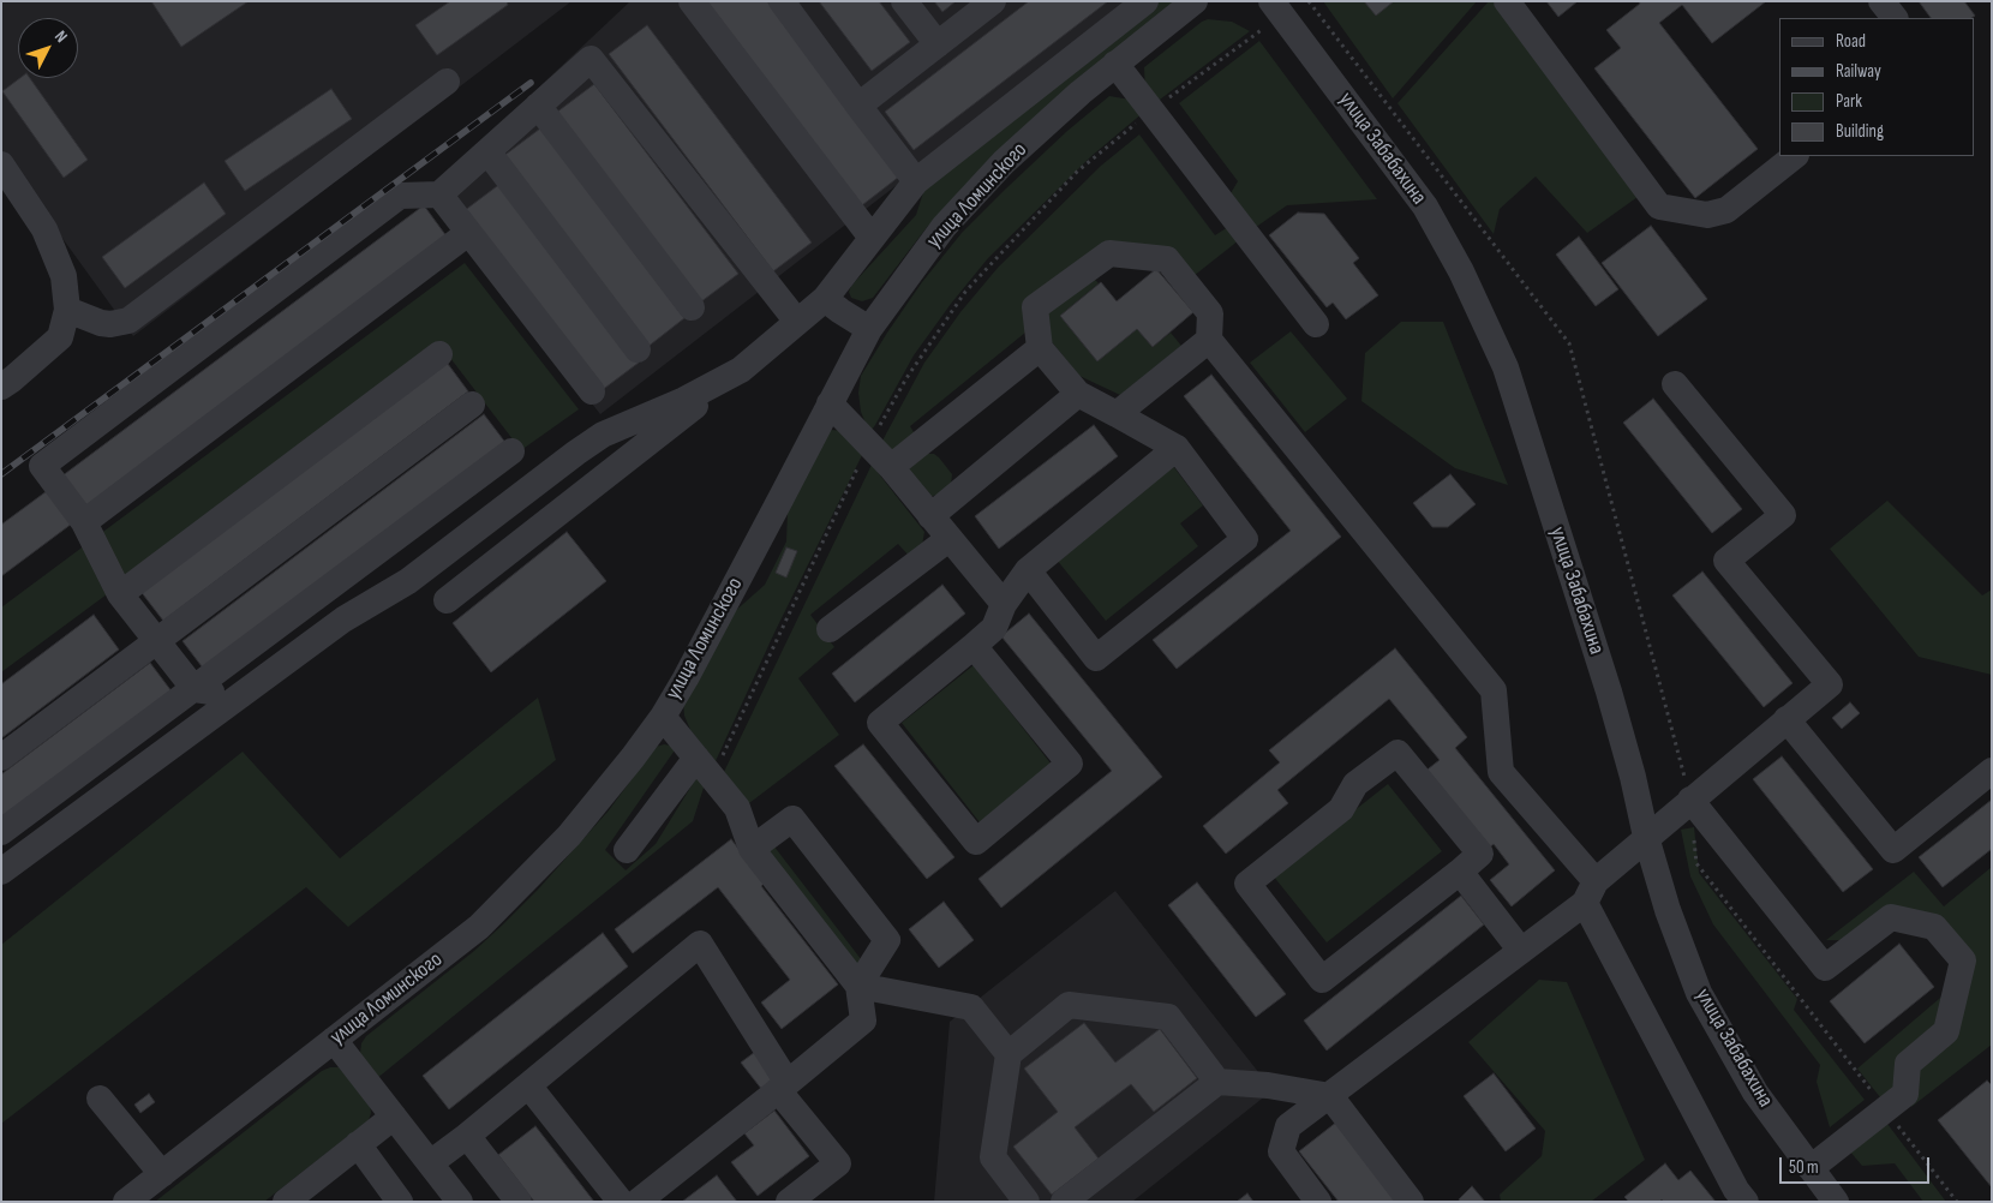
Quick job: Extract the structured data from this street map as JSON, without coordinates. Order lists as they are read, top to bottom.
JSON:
{
  "streets": {
    "street": ["улица Забабахина", "улица Ломинского"]
  },
  "legend": [
    "Road",
    "Railway",
    "Park",
    "Building"
  ],
  "scale_bar": "50 m",
  "north": "top right"
}
